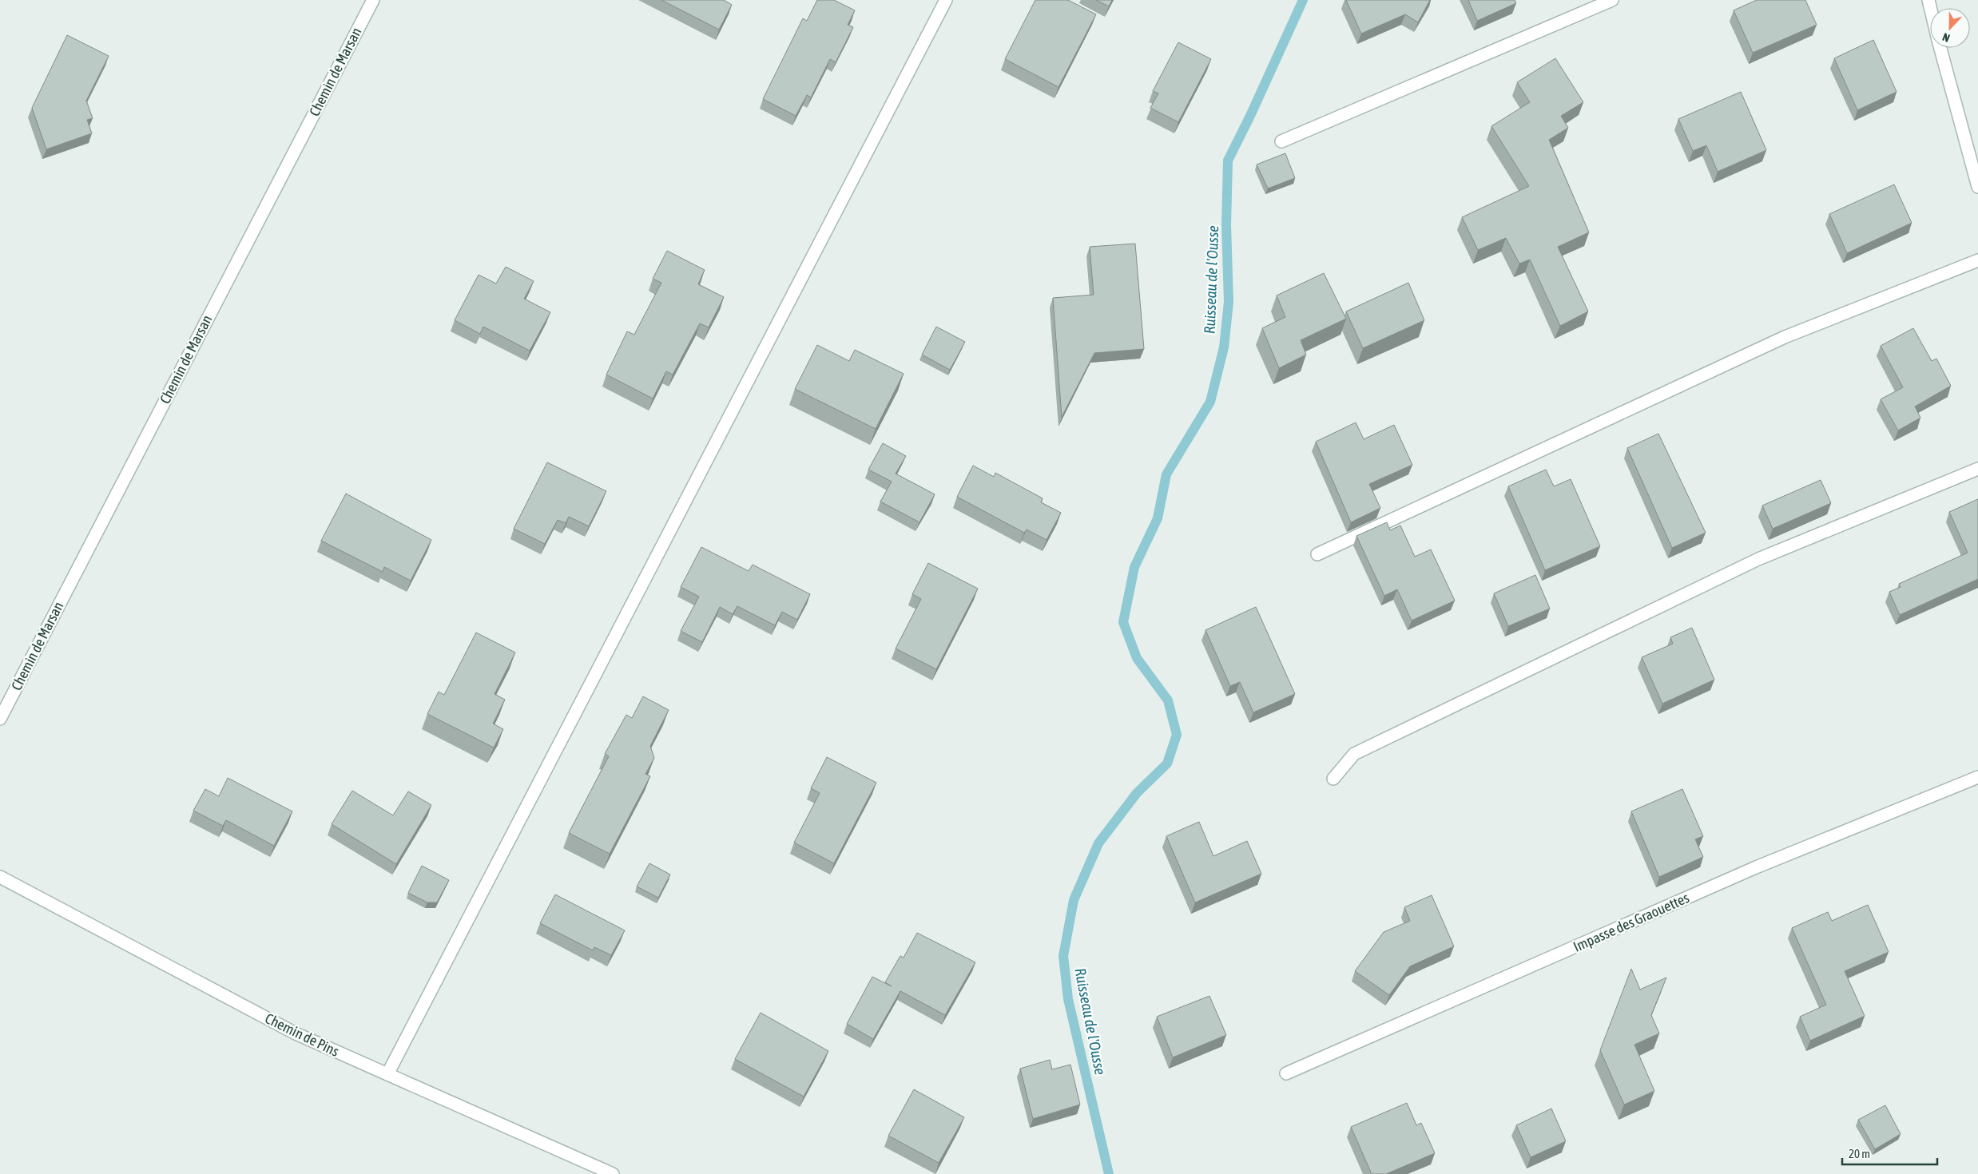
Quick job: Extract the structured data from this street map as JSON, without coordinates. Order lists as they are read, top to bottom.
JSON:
{
  "streets": {
    "street": ["Chemin de Marsan", "Impasse des Graouettes", "Chemin de Pins"]
  },
  "water": ["Ruisseau de l'Ousse"],
  "scale_bar": "20 m",
  "north": "bottom"
}
